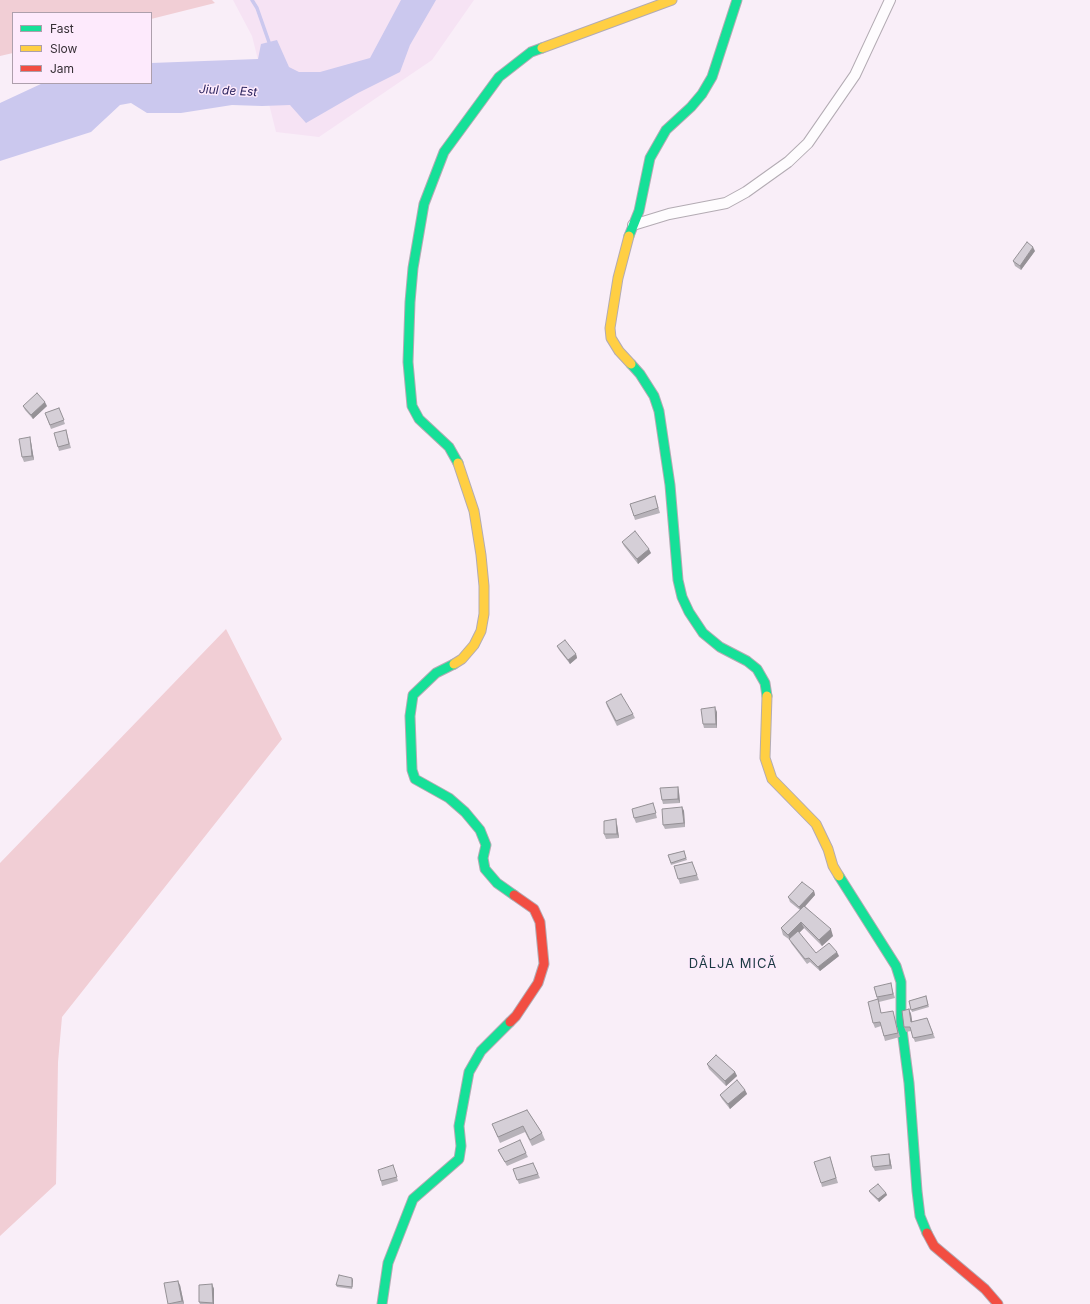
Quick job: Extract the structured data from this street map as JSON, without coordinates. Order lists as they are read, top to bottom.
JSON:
{
  "districts": ["DÂLJA MICĂ"],
  "water": ["Jiul de Est"],
  "legend": ["Fast", "Slow", "Jam"]
}
